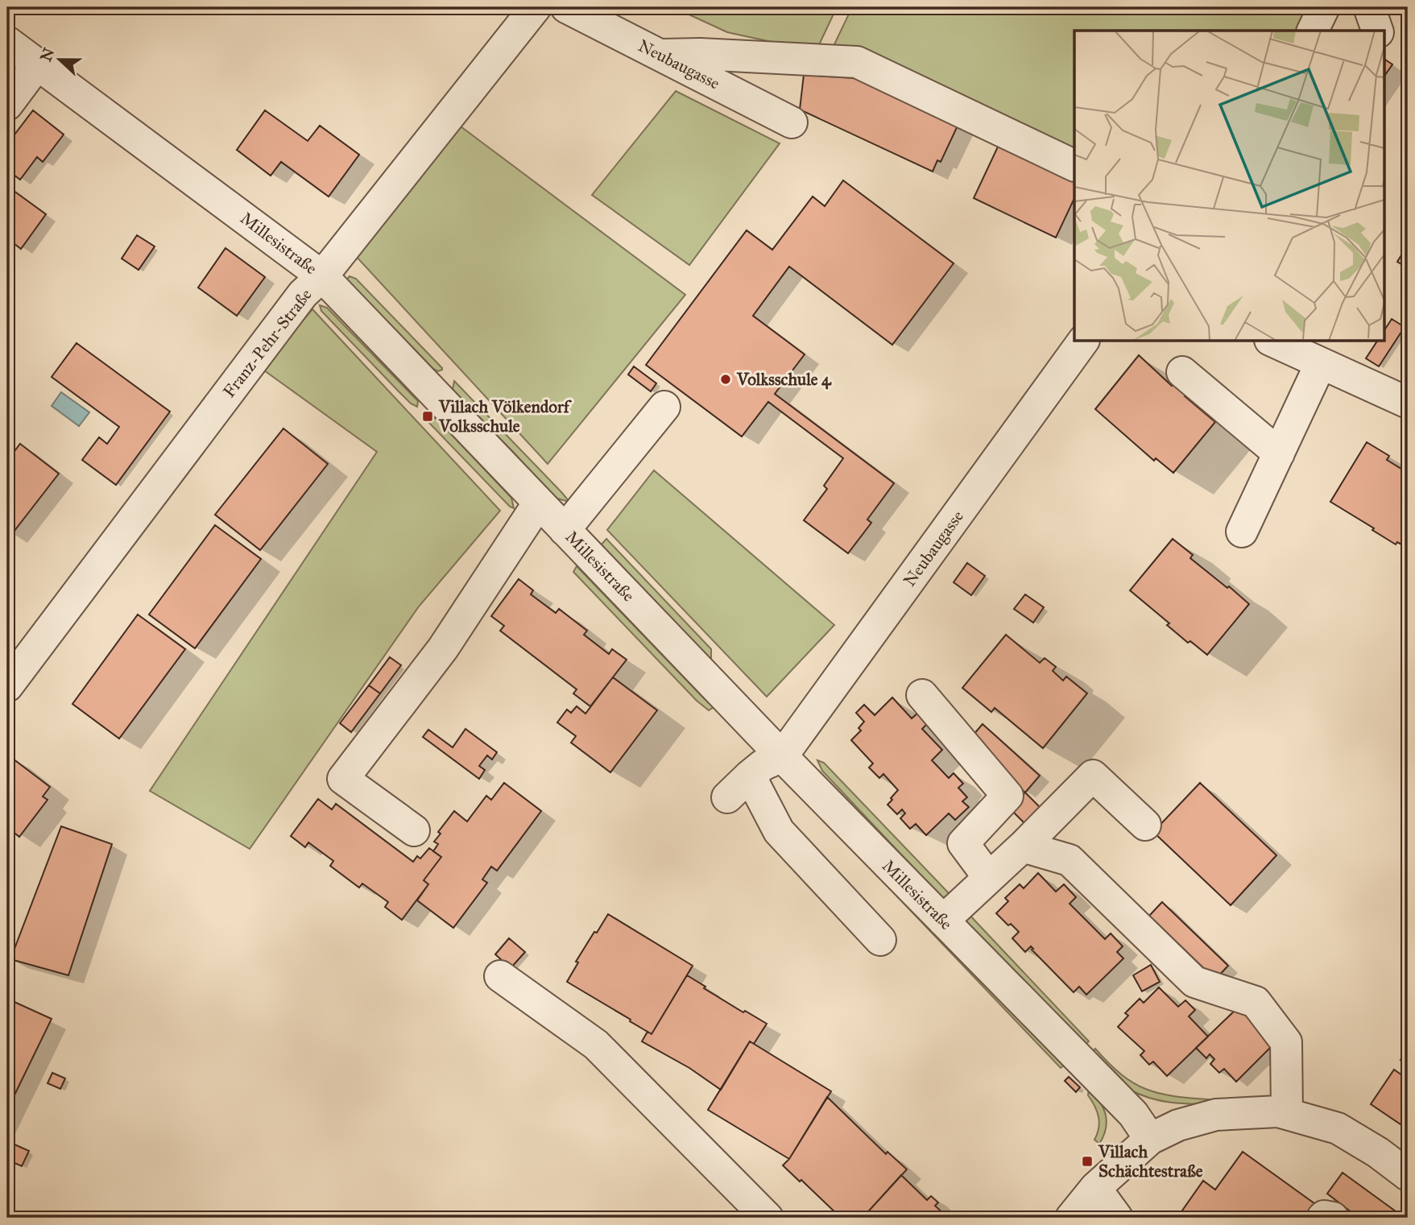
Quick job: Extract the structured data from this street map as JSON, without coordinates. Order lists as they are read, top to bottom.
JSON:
{
  "streets": {
    "street": ["Neubaugasse", "Millesistraße", "Franz-Pehr-Straße"]
  },
  "crossings": [
    ["Neubaugasse", "Millesistraße"],
    ["Millesistraße", "Franz-Pehr-Straße"]
  ],
  "places": {
    "other": ["Volksschule 4"],
    "transit": ["Villach Völkendorf Volksschule", "Villach Schächtestraße"]
  },
  "north": "left"
}
